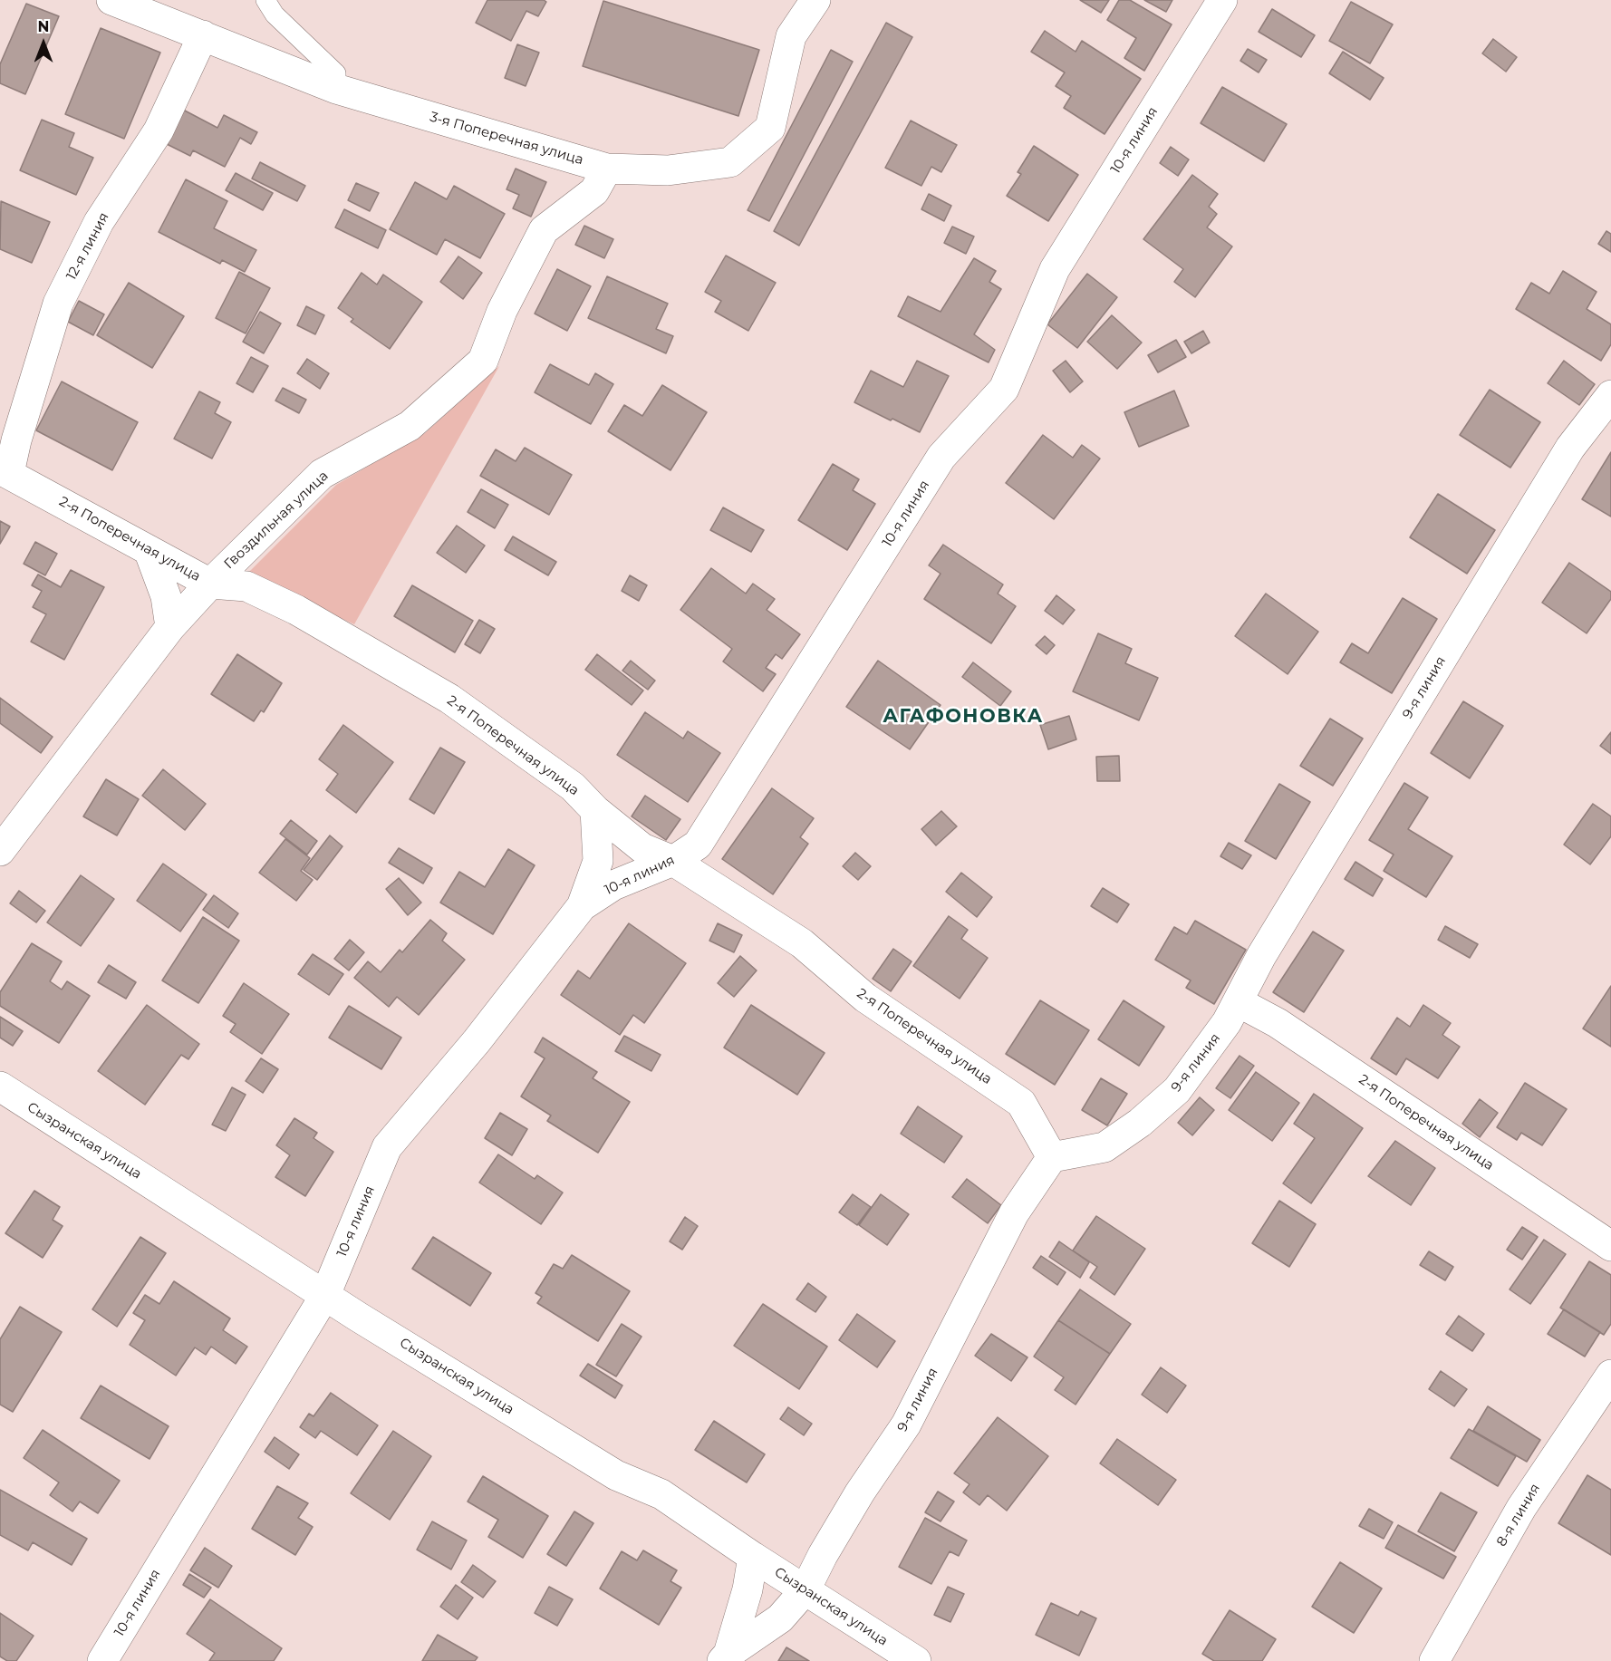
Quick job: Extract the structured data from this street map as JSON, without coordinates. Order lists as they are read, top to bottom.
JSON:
{
  "streets": {
    "street": [
      "3-я Поперечная улица",
      "10-я линия",
      "12-я линия",
      "Гвоздильная улица",
      "2-я Поперечная улица",
      "9-я линия",
      "Сызранская улица",
      "8-я линия"
    ]
  },
  "crossings": [
    ["3-я Поперечная улица", "12-я линия"],
    ["3-я Поперечная улица", "Гвоздильная улица"],
    ["10-я линия", "2-я Поперечная улица"],
    ["10-я линия", "Сызранская улица"],
    ["12-я линия", "2-я Поперечная улица"],
    ["Гвоздильная улица", "2-я Поперечная улица"],
    ["2-я Поперечная улица", "9-я линия"],
    ["9-я линия", "Сызранская улица"]
  ],
  "districts": ["АГАФОНОВКА"],
  "north": "top"
}
